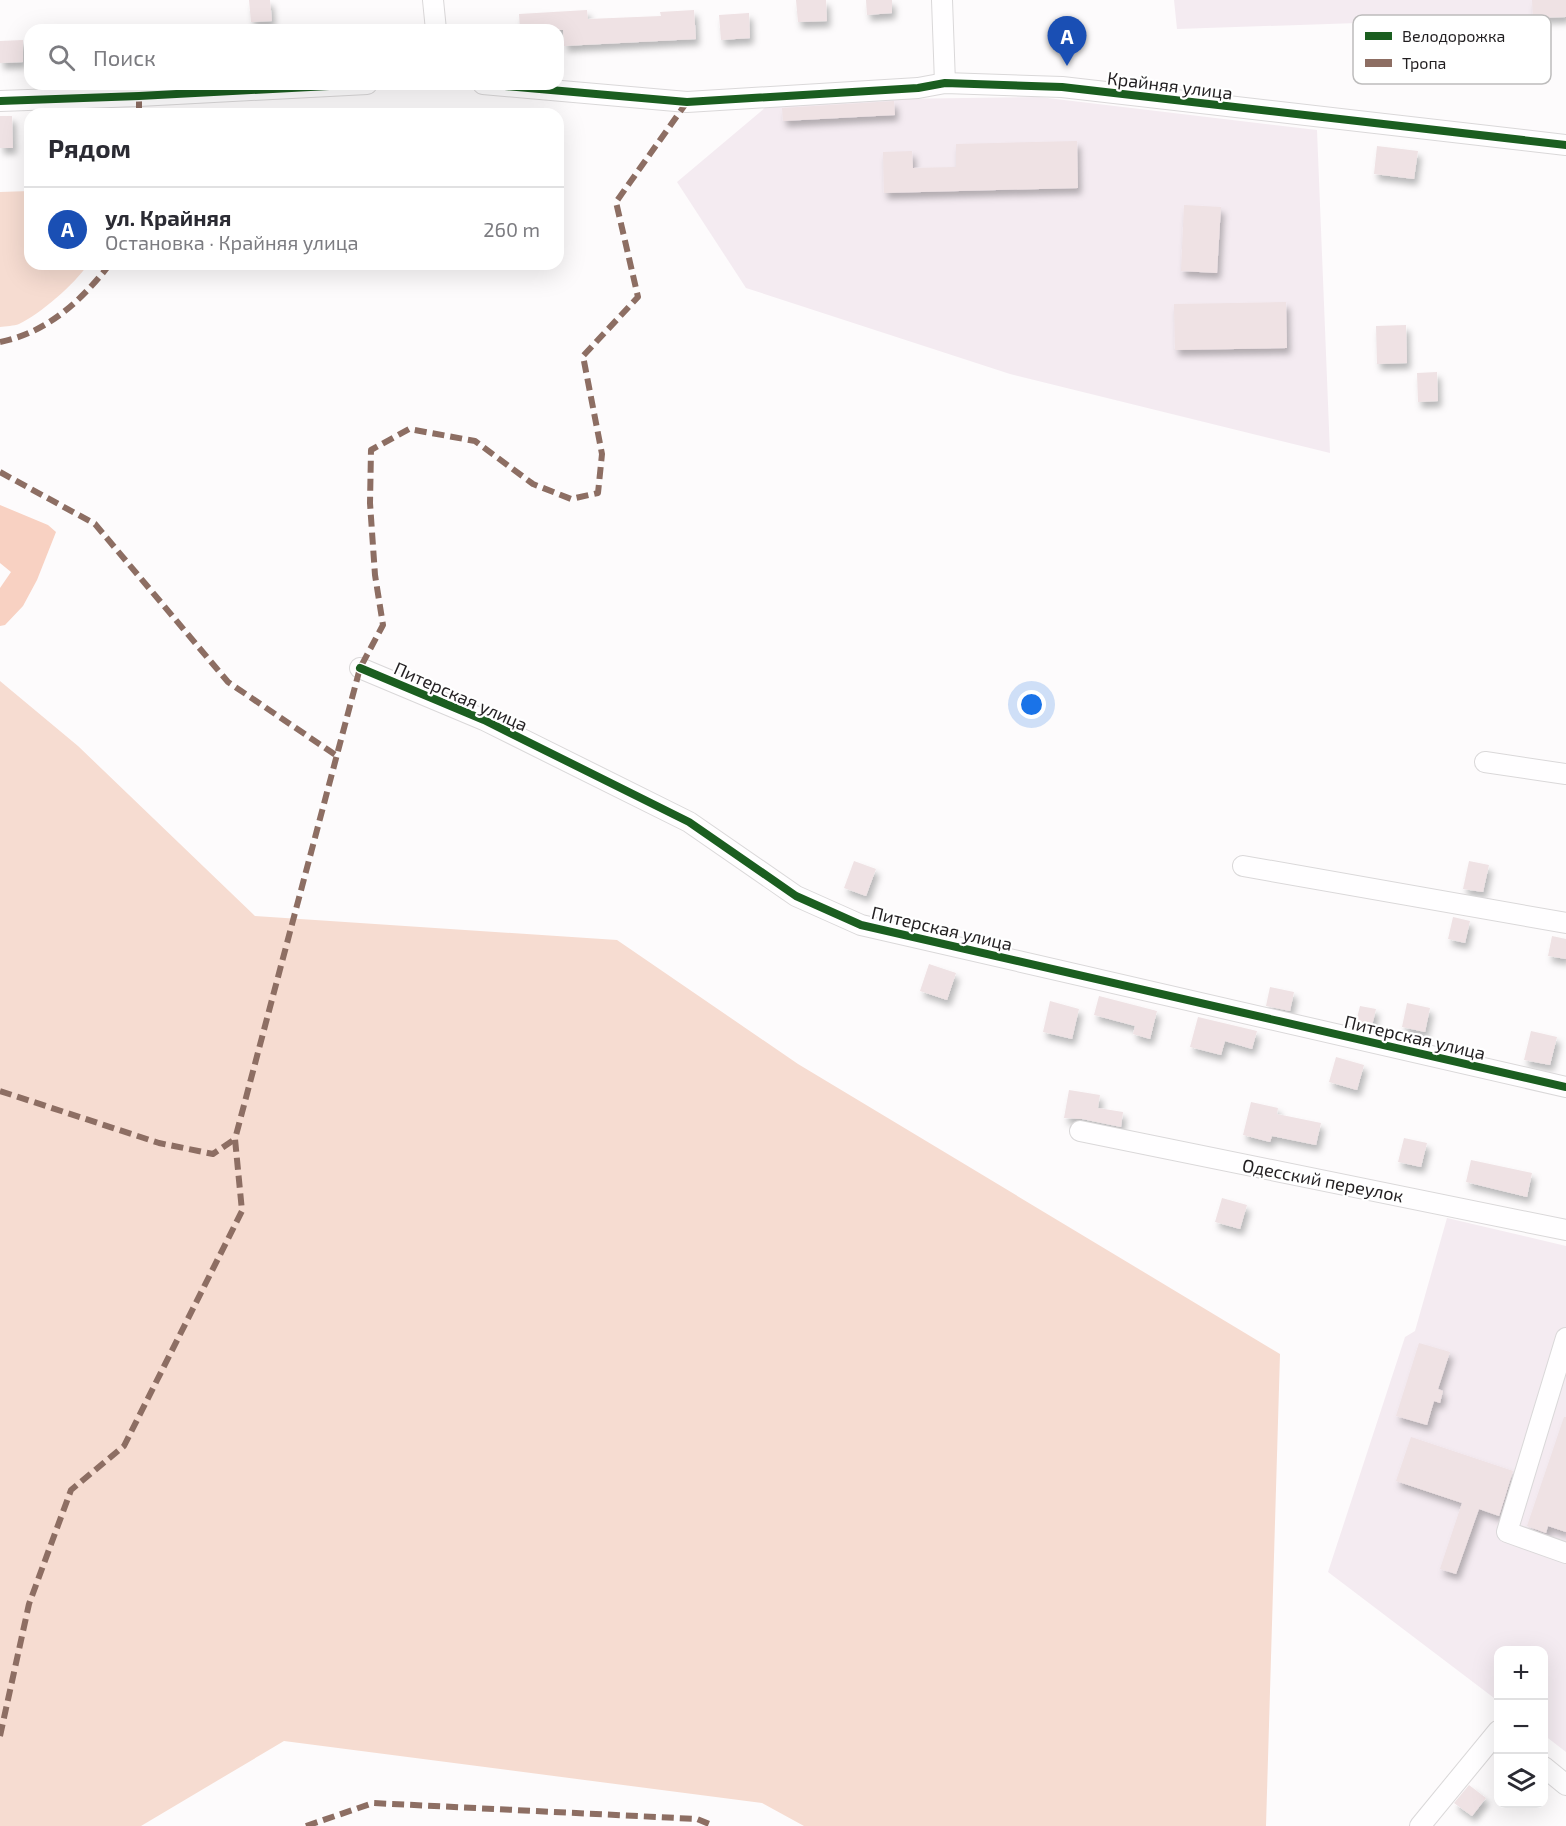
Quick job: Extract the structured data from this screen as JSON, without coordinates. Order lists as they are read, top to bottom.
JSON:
{
  "streets": {
    "street": ["Крайняя улица", "Питерская улица", "Одесский переулок"]
  },
  "legend": ["Велодорожка", "Тропа"],
  "page": {
    "pins": "A",
    "search": "Поиск",
    "heading": "Рядом",
    "list": [
      {
        "mark": "A",
        "name": "ул. Крайняя",
        "note": "Остановка · Крайняя улица",
        "value": "260 m"
      }
    ],
    "map_buttons": ["+", "−"]
  }
}
